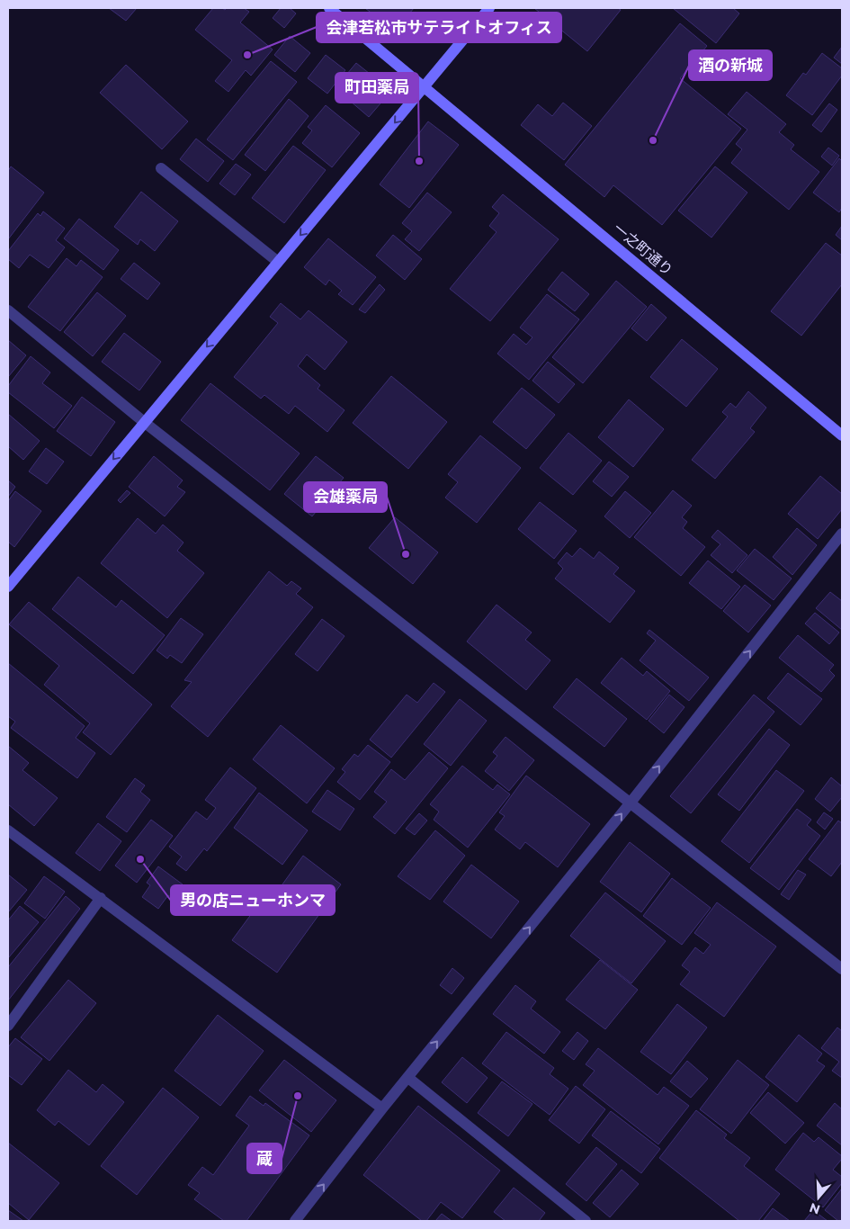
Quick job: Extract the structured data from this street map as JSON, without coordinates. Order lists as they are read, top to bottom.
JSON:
{
  "streets": {
    "street": ["一之町通り"]
  },
  "places": [
    "会津若松市サテライトオフィス",
    "酒の新城",
    "町田薬局",
    "会雄薬局",
    "男の店ニューホンマ",
    "蔵"
  ],
  "north": "bottom"
}
